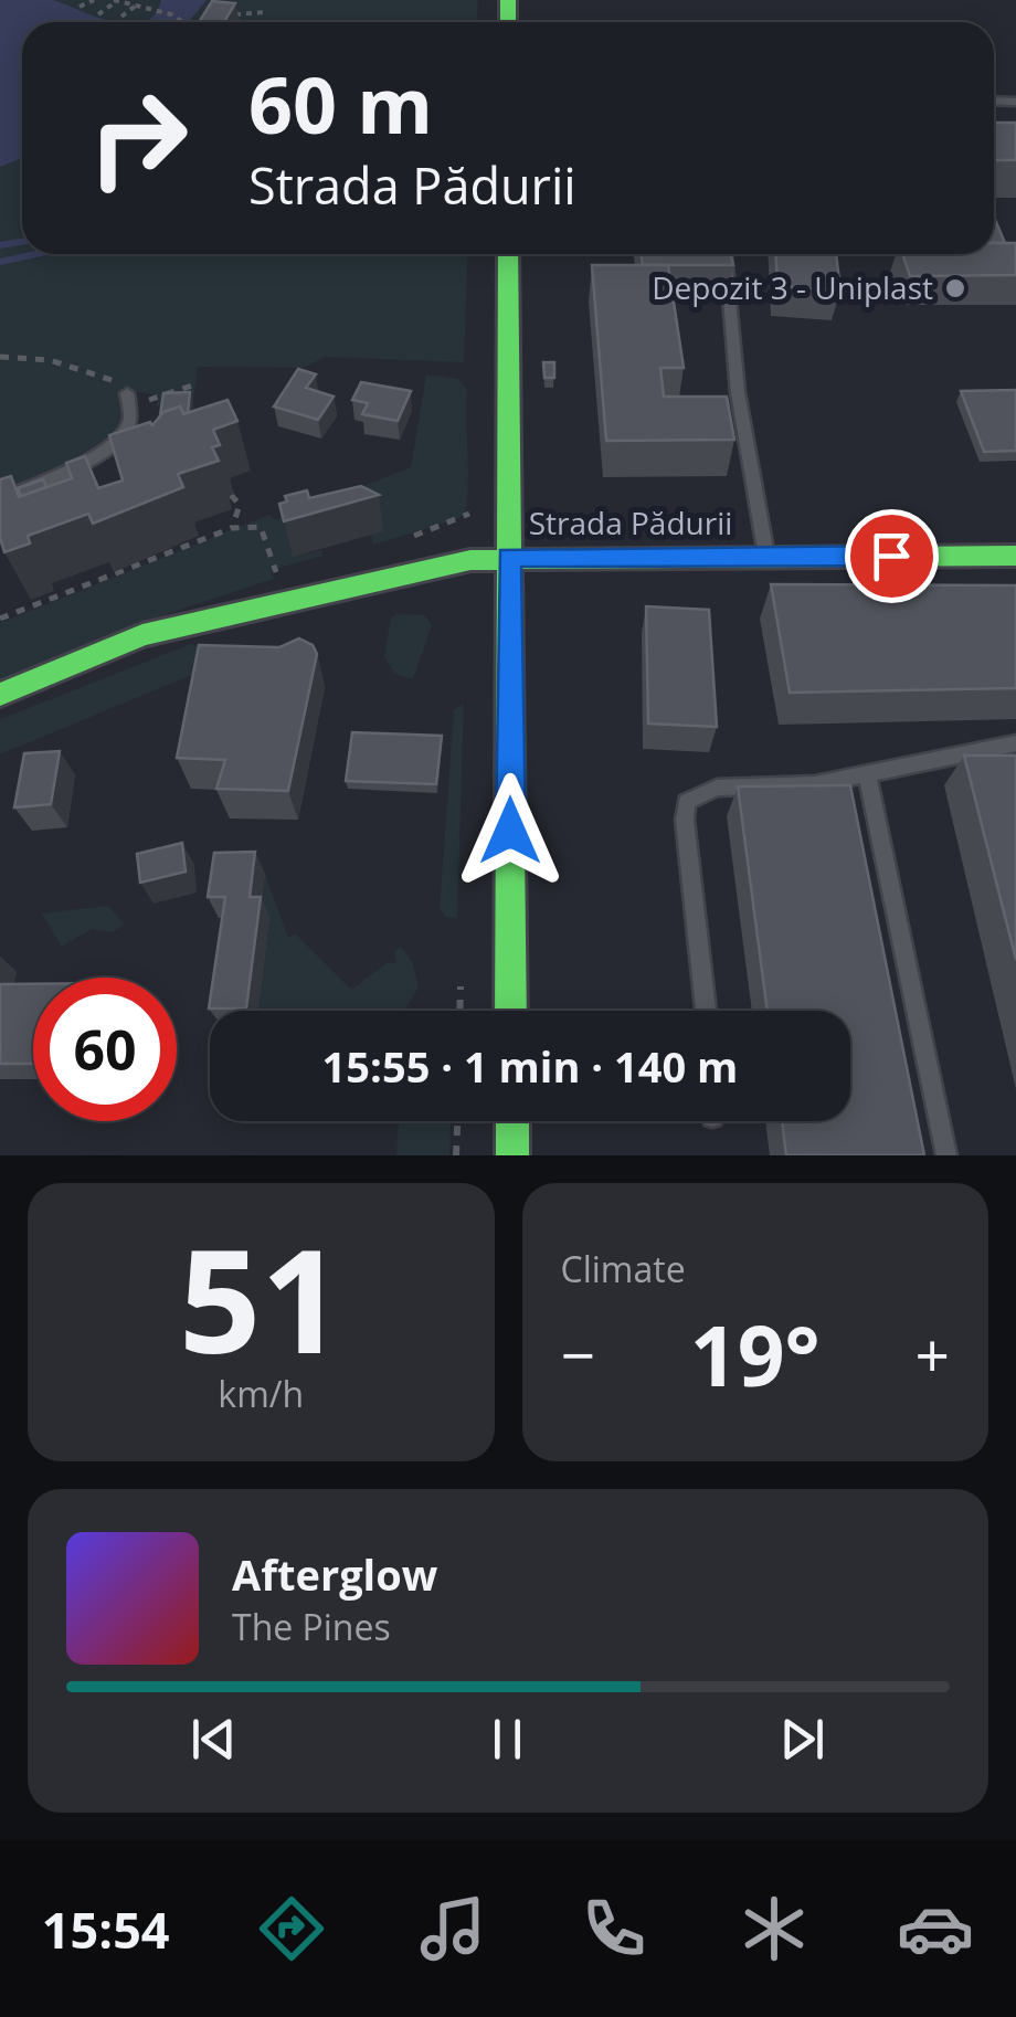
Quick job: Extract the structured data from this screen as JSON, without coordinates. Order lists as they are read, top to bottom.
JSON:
{
  "streets": {
    "main road": ["Strada Pădurii"]
  },
  "places": ["Depozit 3 - Uniplast"],
  "page": {
    "turn": ["60 m", "Strada Pădurii"],
    "limit": "60",
    "trip": "15:55 · 1 min · 140 m",
    "tile": [
      ["51", "km/h"],
      "Climate"
    ],
    "heat": ["−", "19°", "+"],
    "song": ["Afterglow", "The Pines"],
    "tabs": "15:54"
  }
}
